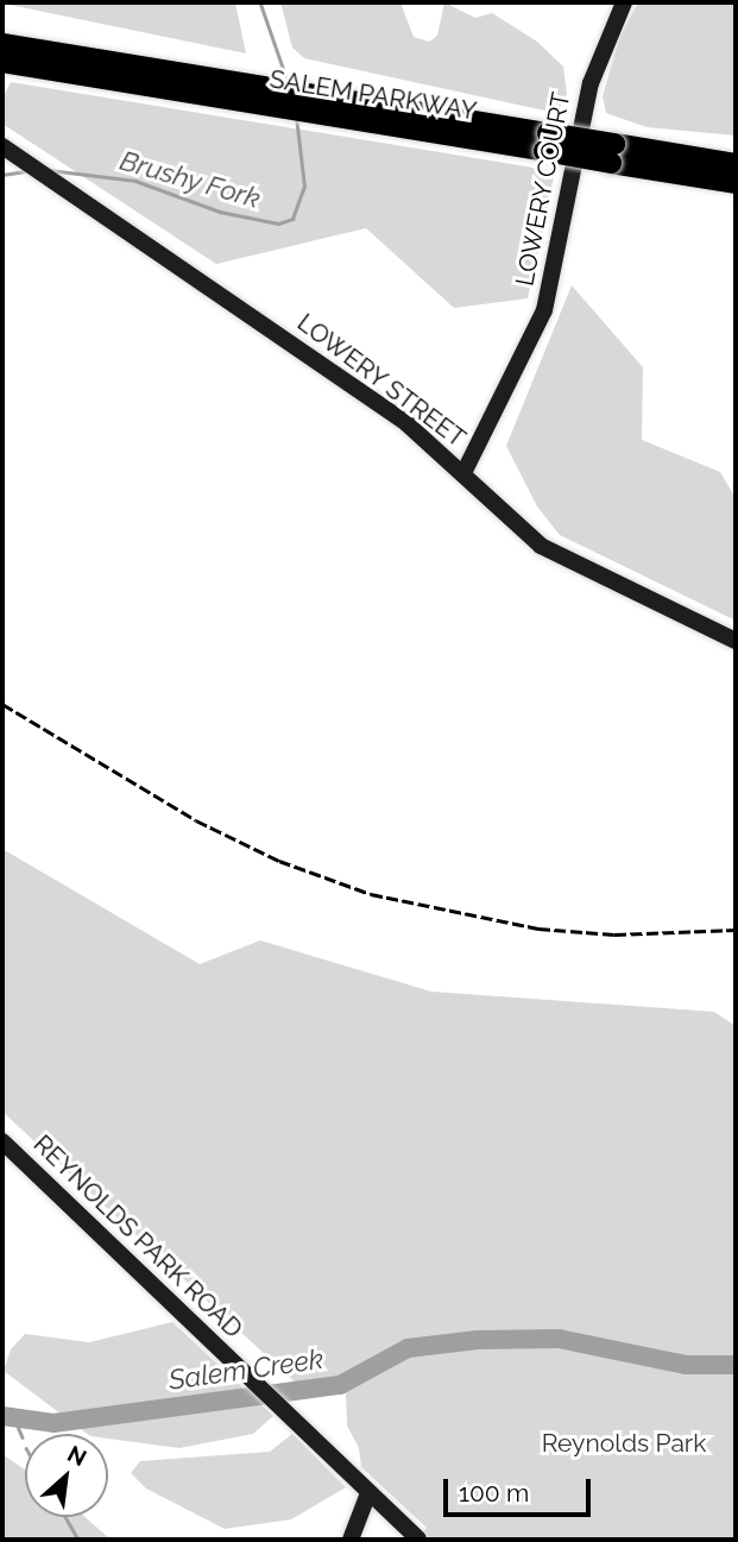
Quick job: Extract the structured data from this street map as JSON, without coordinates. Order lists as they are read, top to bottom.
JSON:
{
  "streets": {
    "highway": ["SALEM PARKWAY"],
    "main road": ["LOWERY COURT", "LOWERY STREET", "REYNOLDS PARK ROAD"]
  },
  "crossings": [
    ["LOWERY COURT", "LOWERY STREET"]
  ],
  "water": ["Brushy Fork", "Salem Creek"],
  "parks": ["Reynolds Park"],
  "scale_bar": "100 m",
  "north": "top right"
}
